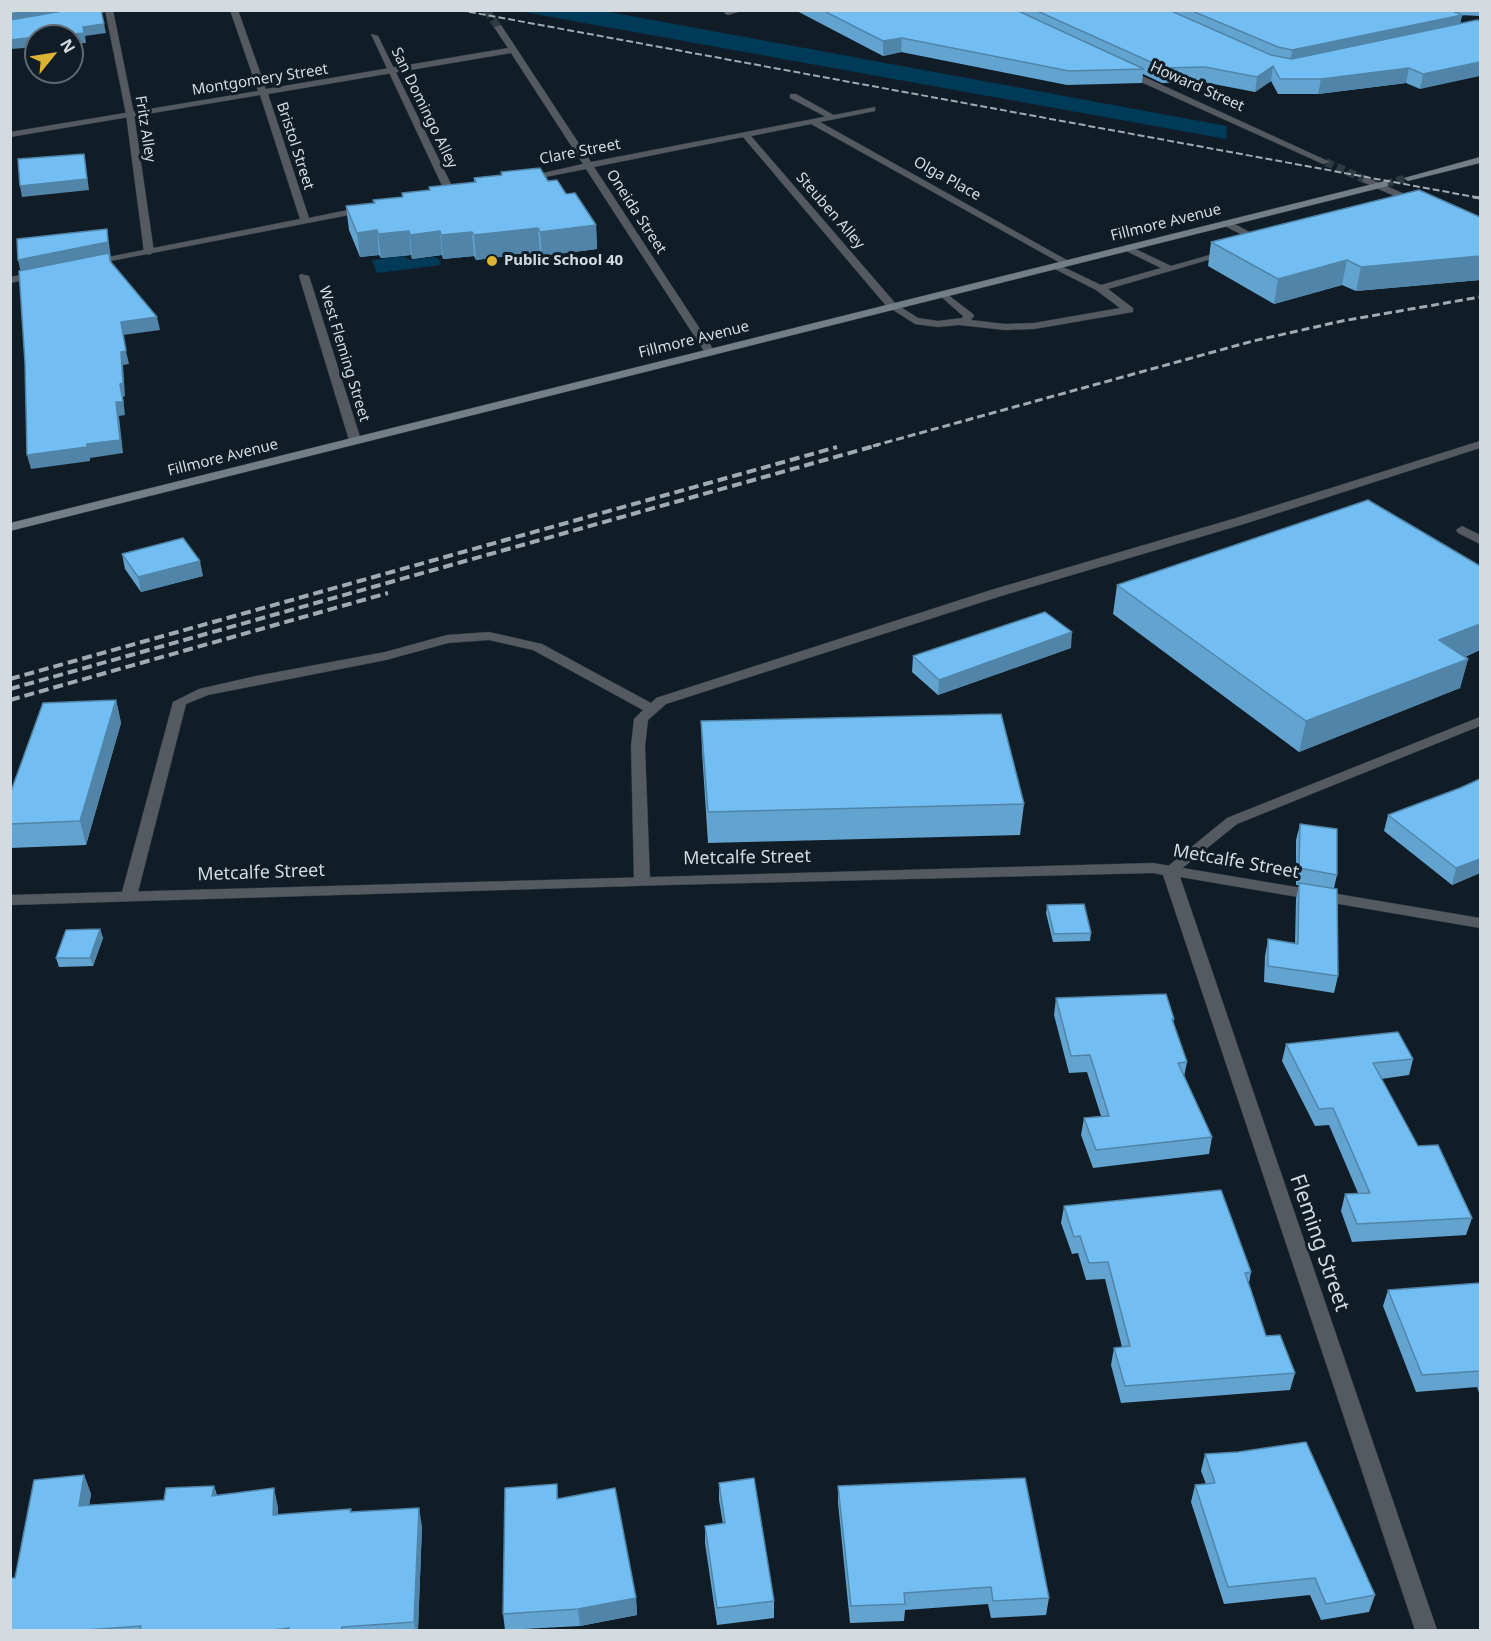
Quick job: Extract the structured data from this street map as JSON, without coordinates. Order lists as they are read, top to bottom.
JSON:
{
  "streets": {
    "street": [
      "Montgomery Street",
      "Howard Street",
      "San Domingo Alley",
      "Fritz Alley",
      "Bristol Street",
      "Clare Street",
      "Olga Place",
      "Steuben Alley",
      "Oneida Street",
      "Fillmore Avenue",
      "West Fleming Street",
      "Metcalfe Street",
      "Fleming Street"
    ]
  },
  "crossings": [
    ["Montgomery Street", "San Domingo Alley"],
    ["Montgomery Street", "Fritz Alley"],
    ["Montgomery Street", "Bristol Street"],
    ["Montgomery Street", "Oneida Street"],
    ["Clare Street", "Olga Place"],
    ["Clare Street", "Steuben Alley"],
    ["Clare Street", "Oneida Street"],
    ["Olga Place", "Fillmore Avenue"],
    ["Steuben Alley", "Fillmore Avenue"],
    ["Oneida Street", "Fillmore Avenue"],
    ["Fillmore Avenue", "West Fleming Street"],
    ["Metcalfe Street", "Fleming Street"]
  ],
  "places": ["Public School 40"],
  "north": "top right"
}
